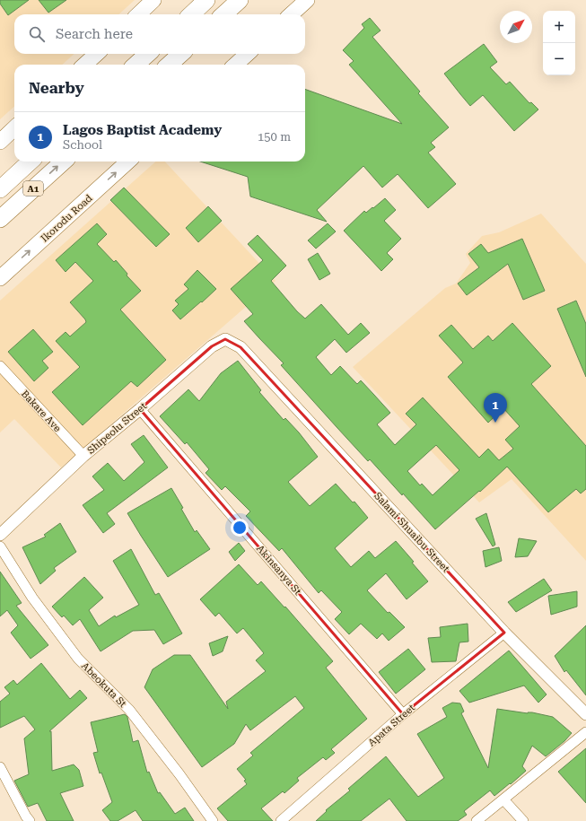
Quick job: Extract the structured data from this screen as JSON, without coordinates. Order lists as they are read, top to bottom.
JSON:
{
  "streets": {
    "highway": ["A1"],
    "main road": ["Ikorodu Road"],
    "street": [
      "Bakare Ave",
      "Shipeolu Street",
      "Salami Shuaibu Street",
      "Akinsanya St",
      "Abeokuta St",
      "Apata Street"
    ]
  },
  "crossings": [
    ["Bakare Ave", "Shipeolu Street"],
    ["Shipeolu Street", "Salami Shuaibu Street"],
    ["Shipeolu Street", "Akinsanya St"],
    ["Salami Shuaibu Street", "Apata Street"],
    ["Akinsanya St", "Apata Street"]
  ],
  "one_way": ["Ikorodu Road"],
  "north": "top right",
  "page": {
    "map_buttons": ["+", "−"],
    "search": "Search here",
    "heading": "Nearby",
    "list": [
      {
        "mark": "1",
        "name": "Lagos Baptist Academy",
        "note": "School",
        "value": "150 m"
      }
    ],
    "pins": "1"
  }
}
